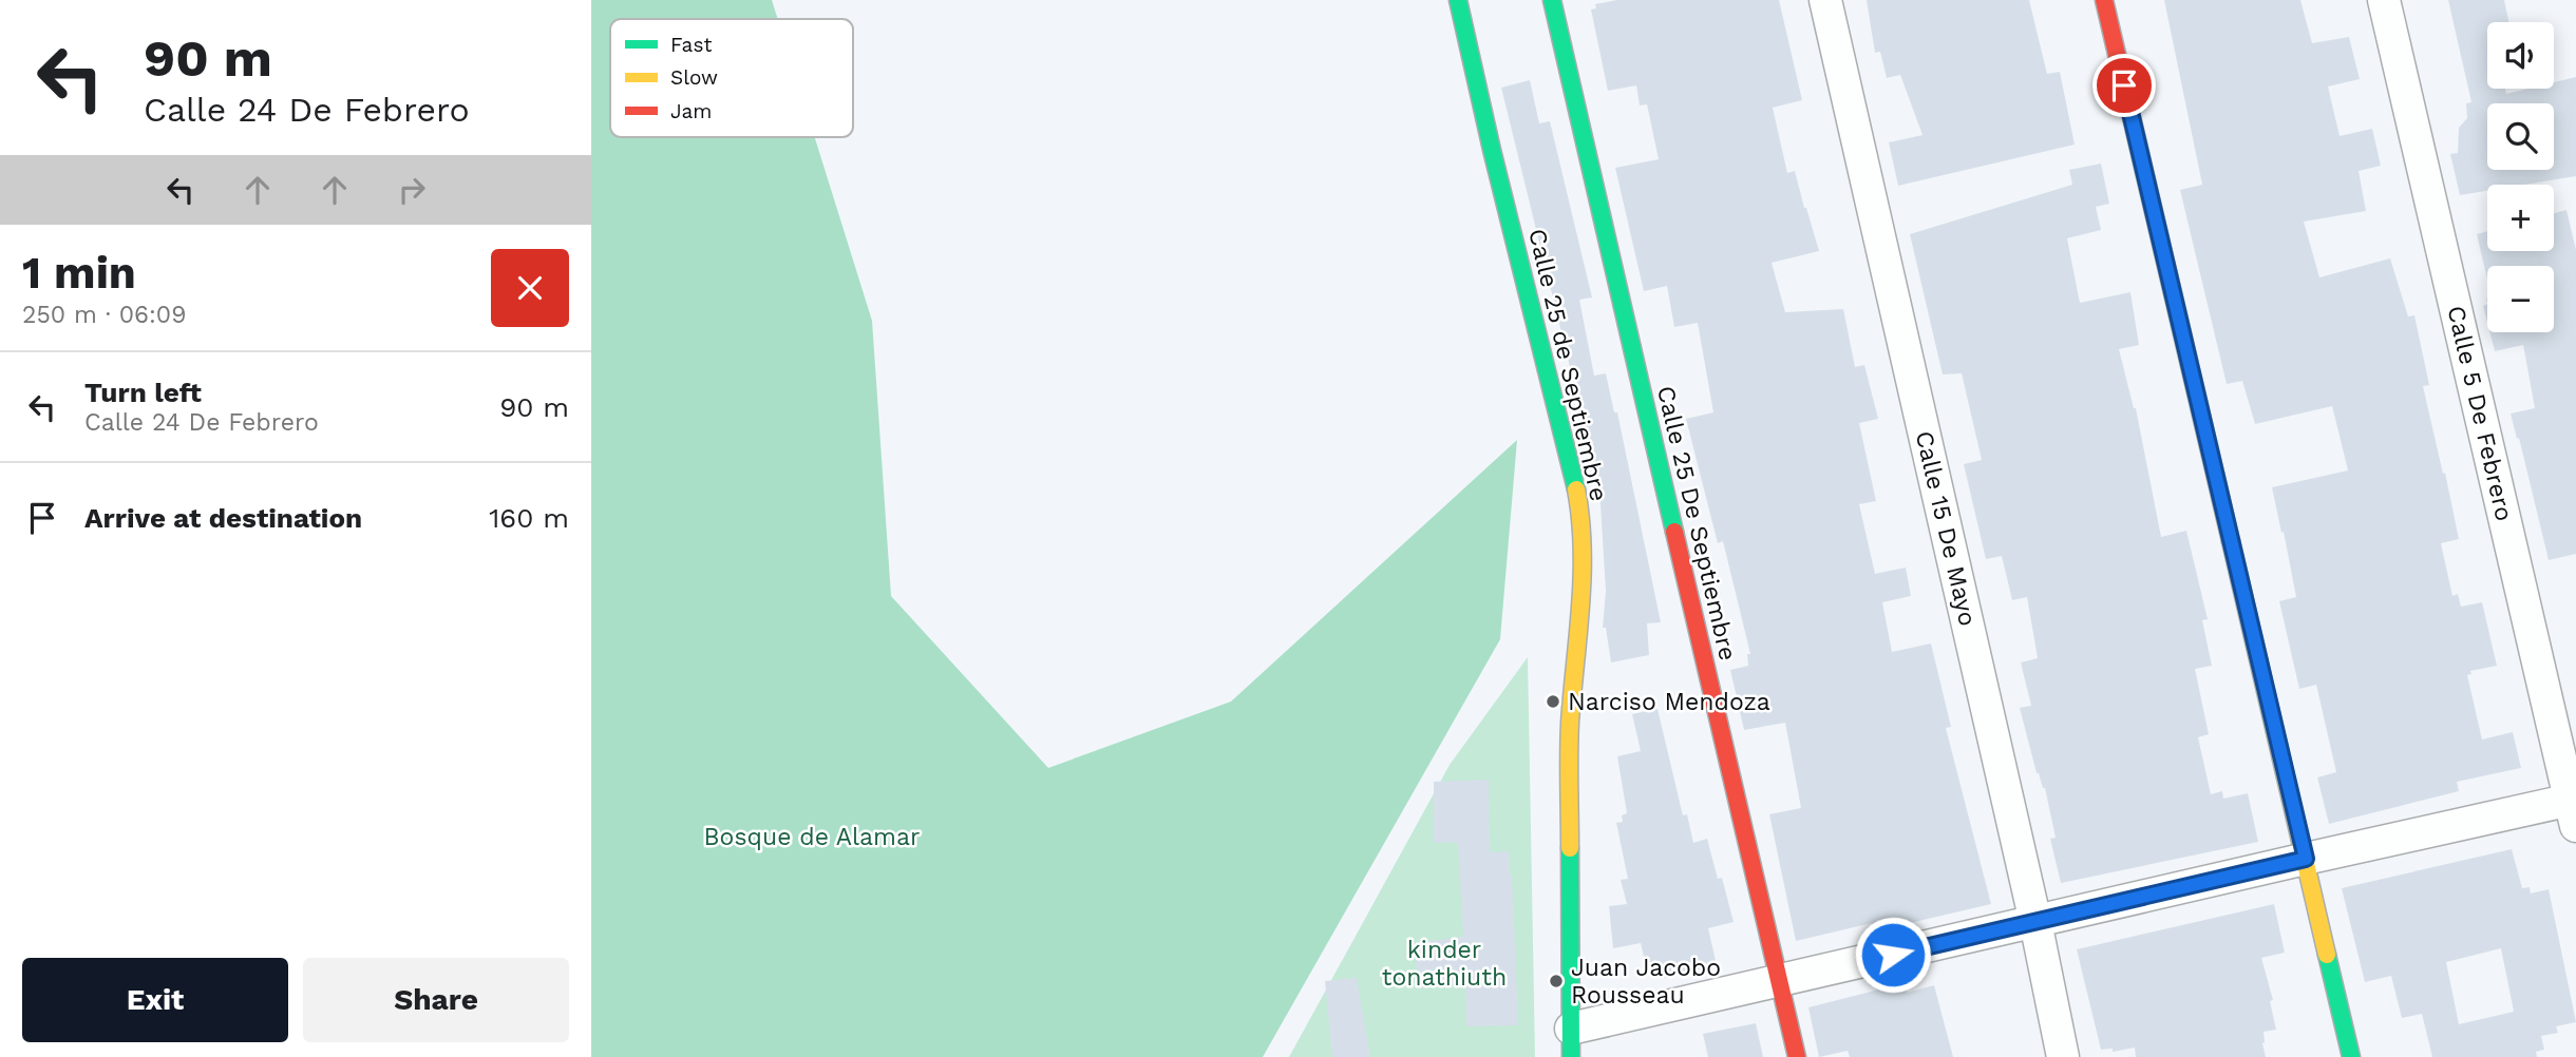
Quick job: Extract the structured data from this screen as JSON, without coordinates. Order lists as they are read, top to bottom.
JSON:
{
  "streets": {
    "street": [
      "Calle 25 de Septiembre",
      "Calle 5 De Febrero",
      "Calle 25 De Septiembre",
      "Calle 15 De Mayo"
    ]
  },
  "parks": ["Bosque de Alamar", "kinder tonathiuth"],
  "places": ["Narciso Mendoza", "Juan Jacobo Rousseau"],
  "legend": ["Fast", "Slow", "Jam"],
  "page": {
    "turn": ["90 m", "Calle 24 De Febrero"],
    "map_buttons": ["+", "−"],
    "heading": ["1 min", "250 m · 06:09"],
    "list": [
      {
        "name": "Turn left",
        "note": "Calle 24 De Febrero",
        "value": "90 m"
      },
      {
        "name": "Arrive at destination",
        "value": "160 m"
      }
    ],
    "buttons": ["Exit", "Share"]
  }
}
